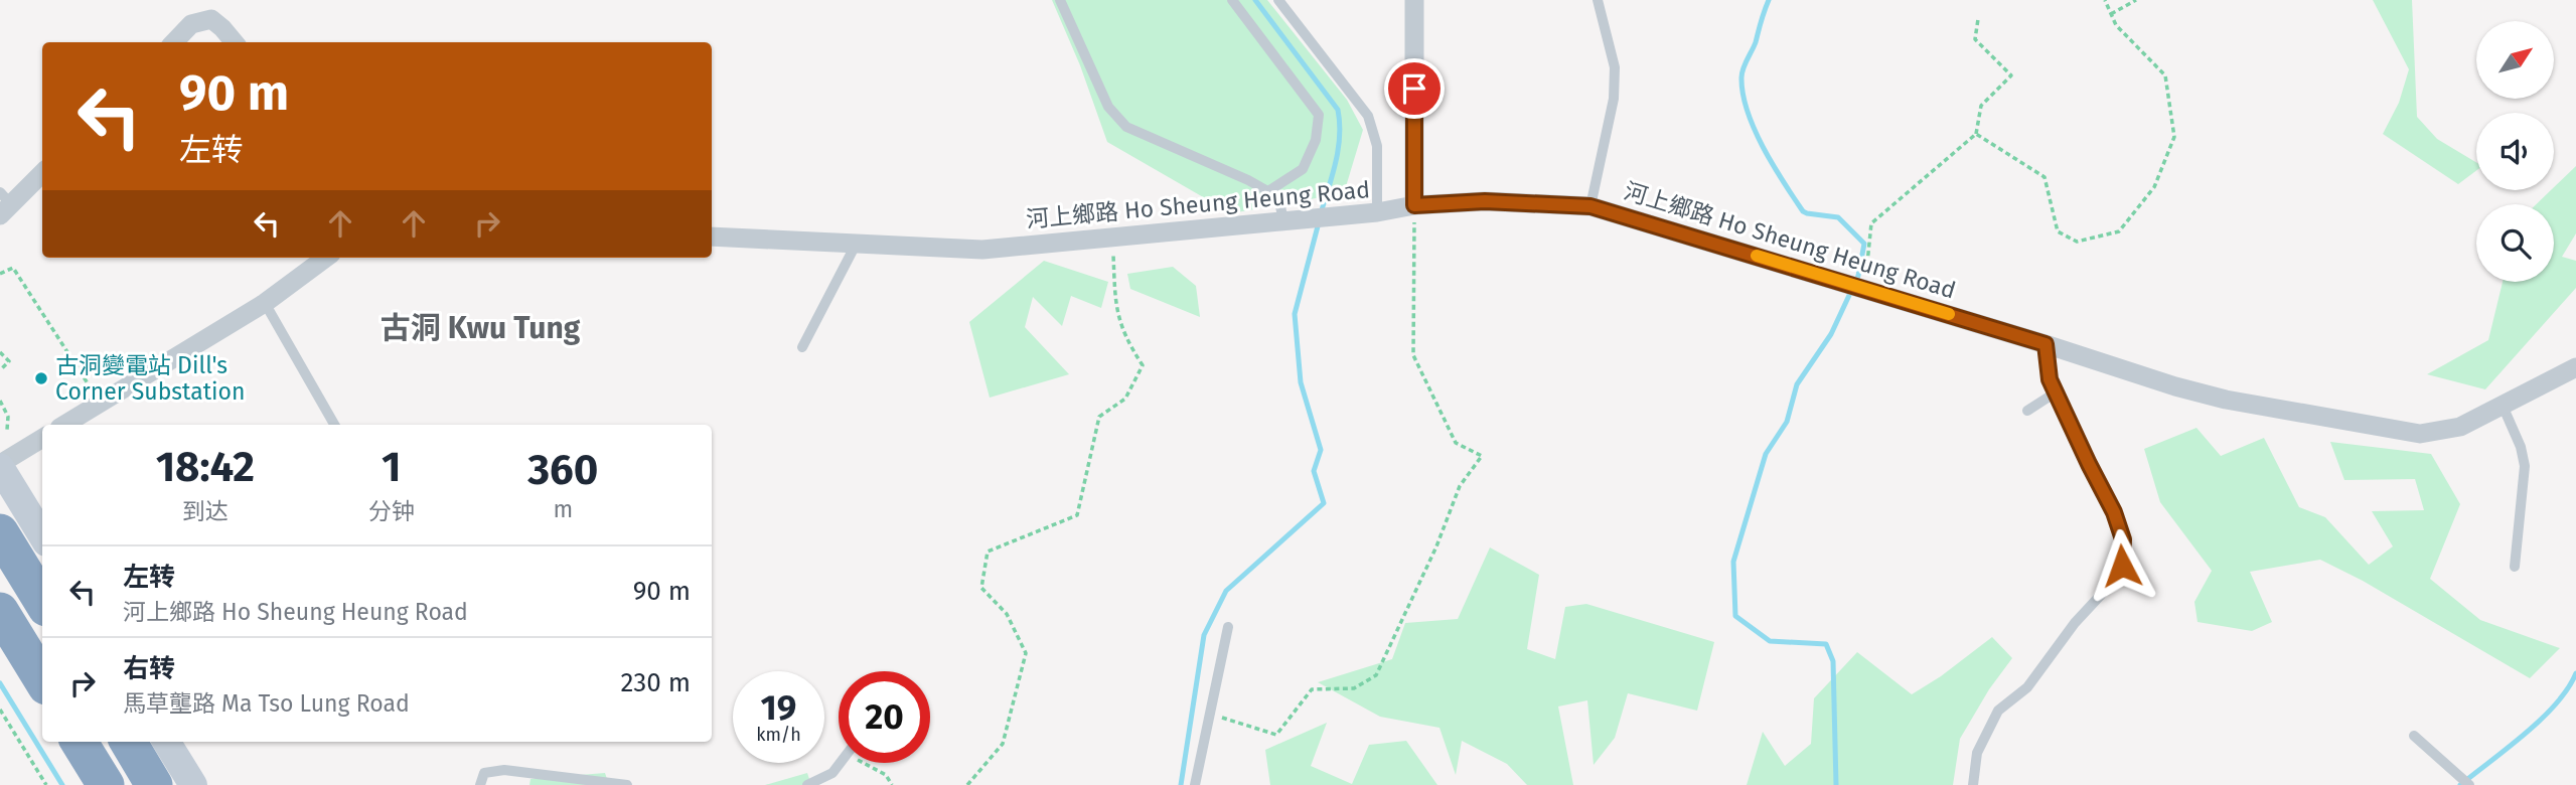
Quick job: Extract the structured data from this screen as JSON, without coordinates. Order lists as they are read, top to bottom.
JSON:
{
  "streets": {
    "street": ["河上鄉路 Ho Sheung Heung Road"]
  },
  "districts": ["古洞 Kwu Tung"],
  "places": ["古洞變電站 Dill's Corner Substation"],
  "north": "top right",
  "page": {
    "turn": ["90 m", "左转"],
    "eta": [
      "18:42",
      "到达",
      "1",
      "分钟",
      "360",
      "m"
    ],
    "list": [
      {
        "name": "左转",
        "note": "河上鄉路 Ho Sheung Heung Road",
        "value": "90 m"
      },
      {
        "name": "右转",
        "note": "馬草壟路 Ma Tso Lung Road",
        "value": "230 m"
      }
    ],
    "speed": "19 km/h",
    "limit": "20"
  }
}
